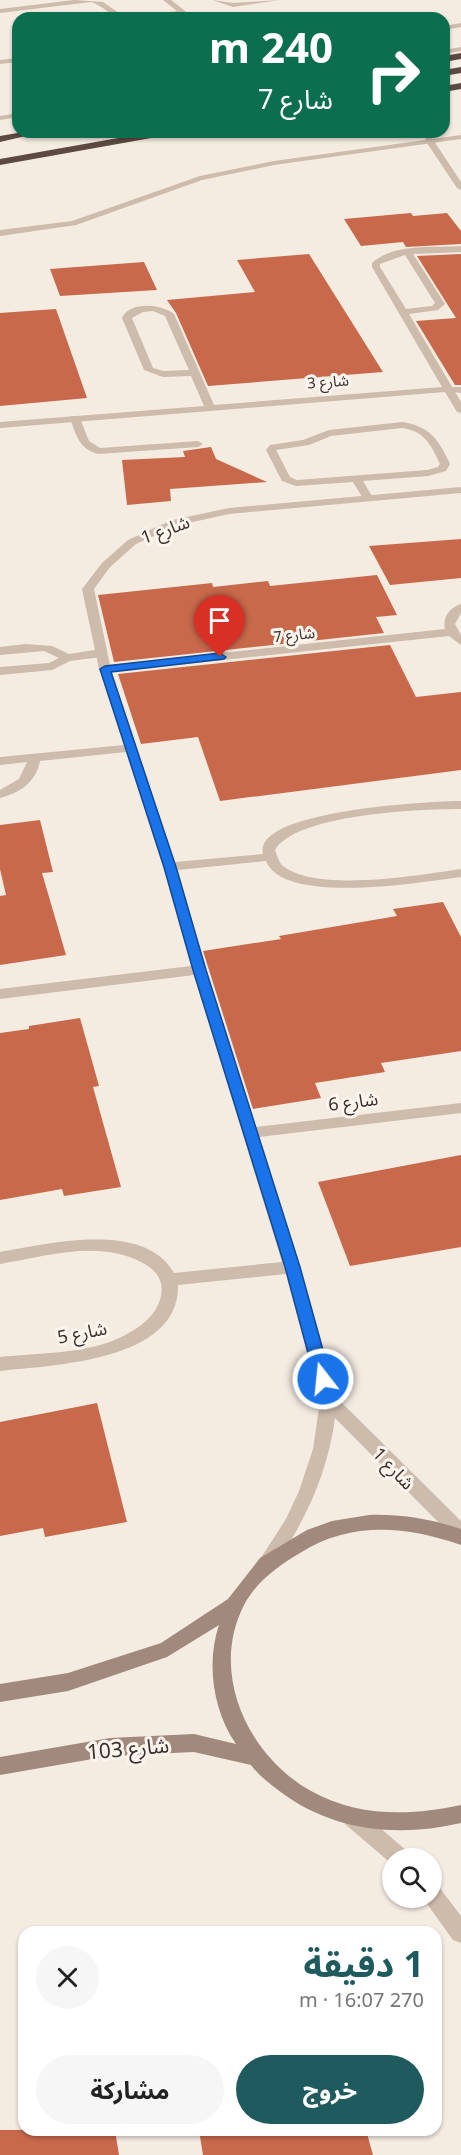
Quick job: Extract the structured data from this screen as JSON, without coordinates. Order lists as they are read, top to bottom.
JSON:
{
  "streets": {
    "street": [
      "شارع 3",
      "شارع 1",
      "شارع 7",
      "شارع 6",
      "شارع 5",
      "شارع 103"
    ]
  },
  "crossings": [
    ["شارع 1", "شارع 7"],
    ["شارع 1", "شارع 6"]
  ],
  "page": {
    "turn": ["240 m", "شارع 7"],
    "heading": ["1 دقيقة", "270 m · 16:07"],
    "buttons": ["خروج", "مشاركة"]
  }
}
